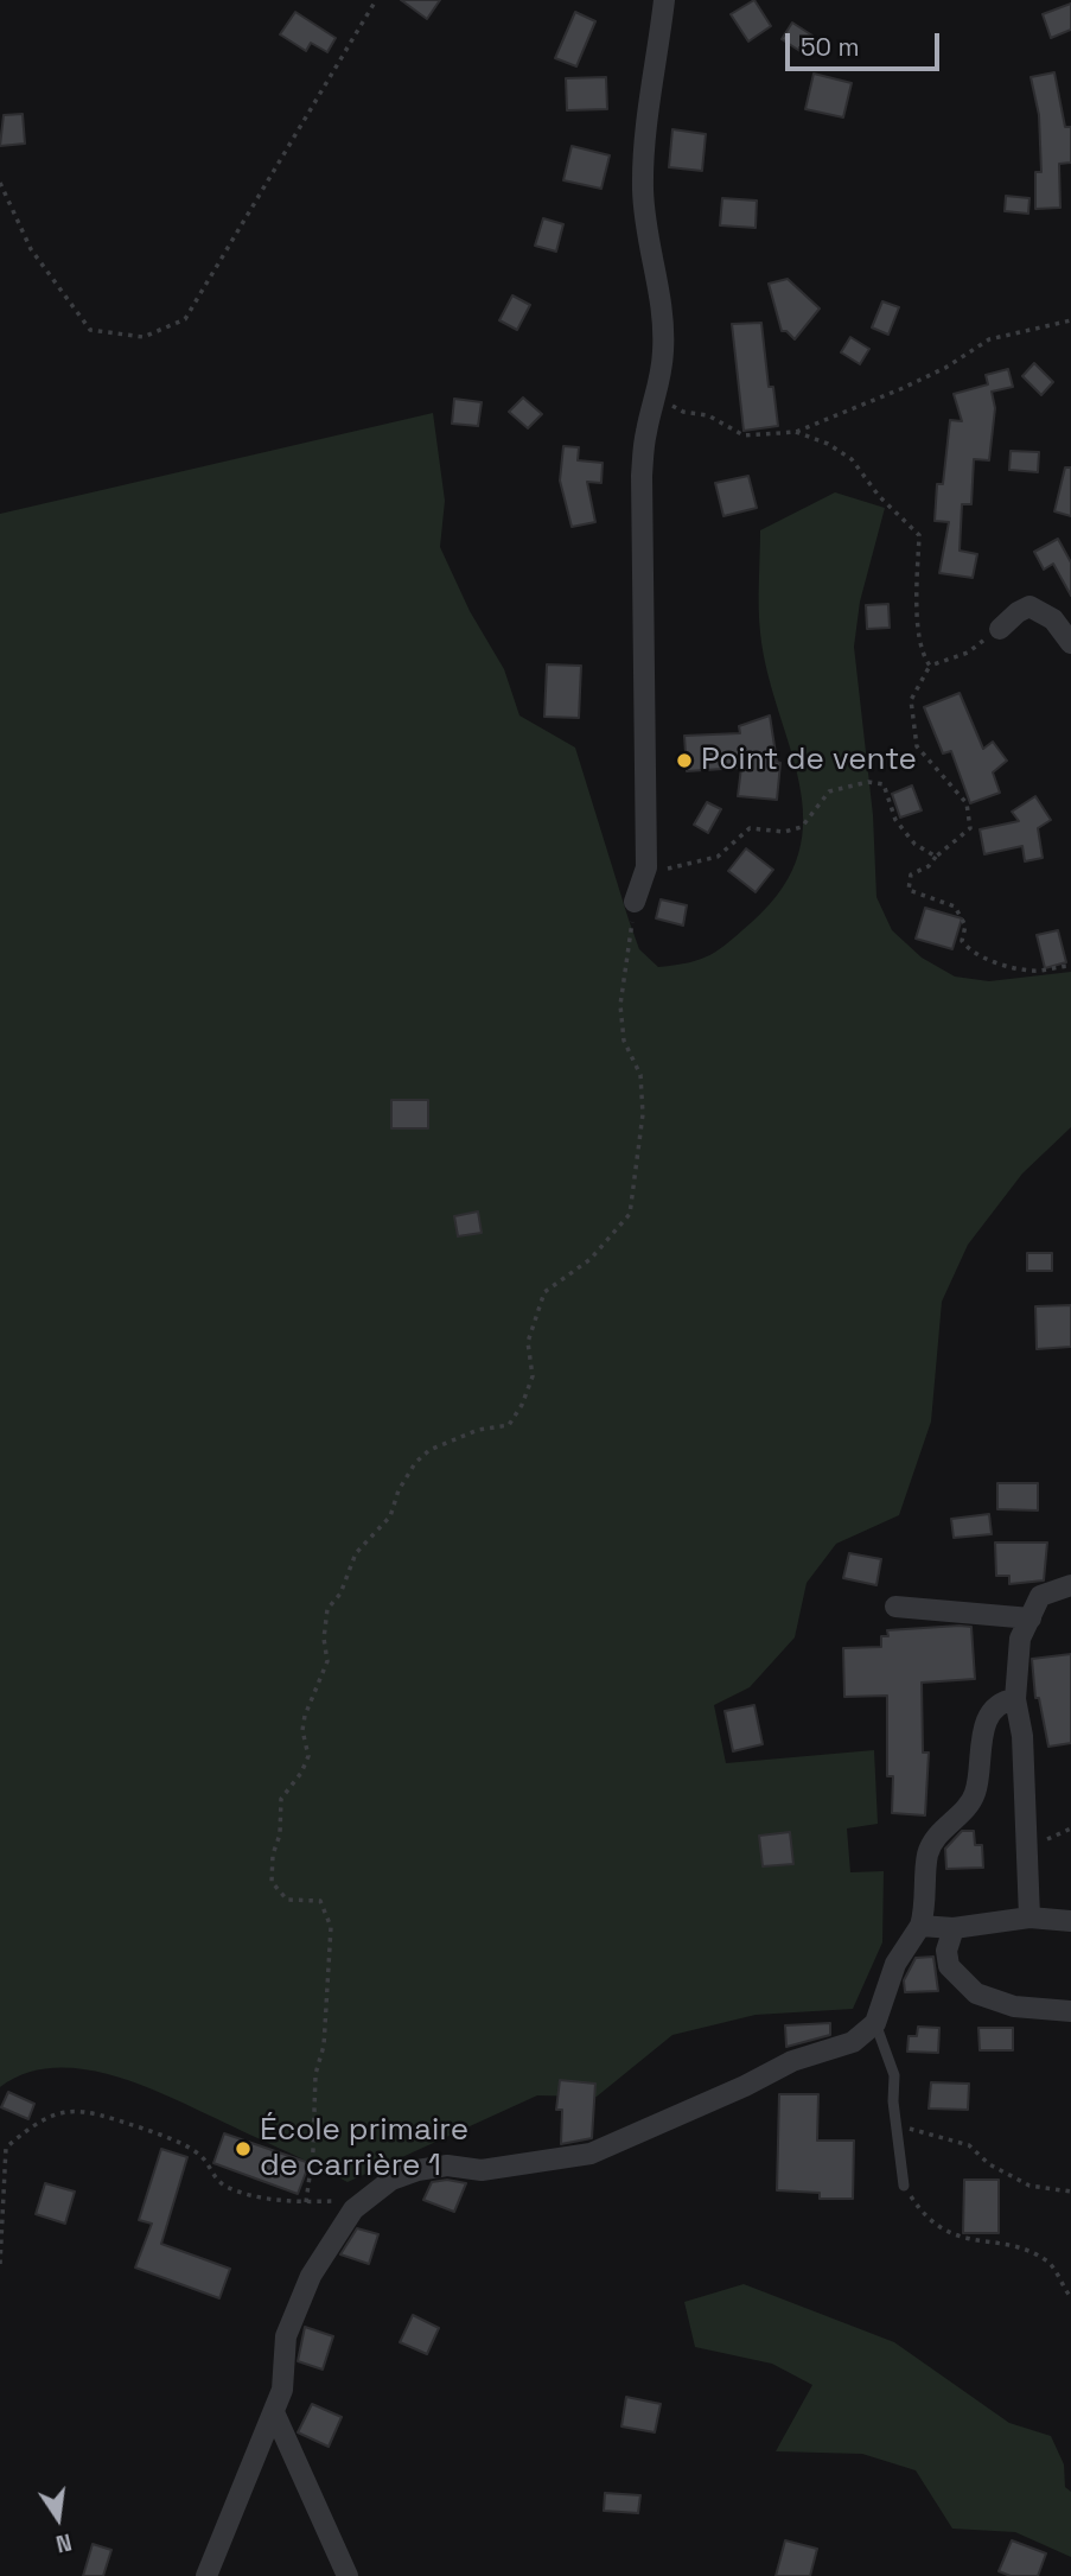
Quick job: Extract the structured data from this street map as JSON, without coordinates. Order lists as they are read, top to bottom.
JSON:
{
  "places": ["Point de vente", "École primaire de carrière 1"],
  "scale_bar": "50 m",
  "north": "bottom"
}
